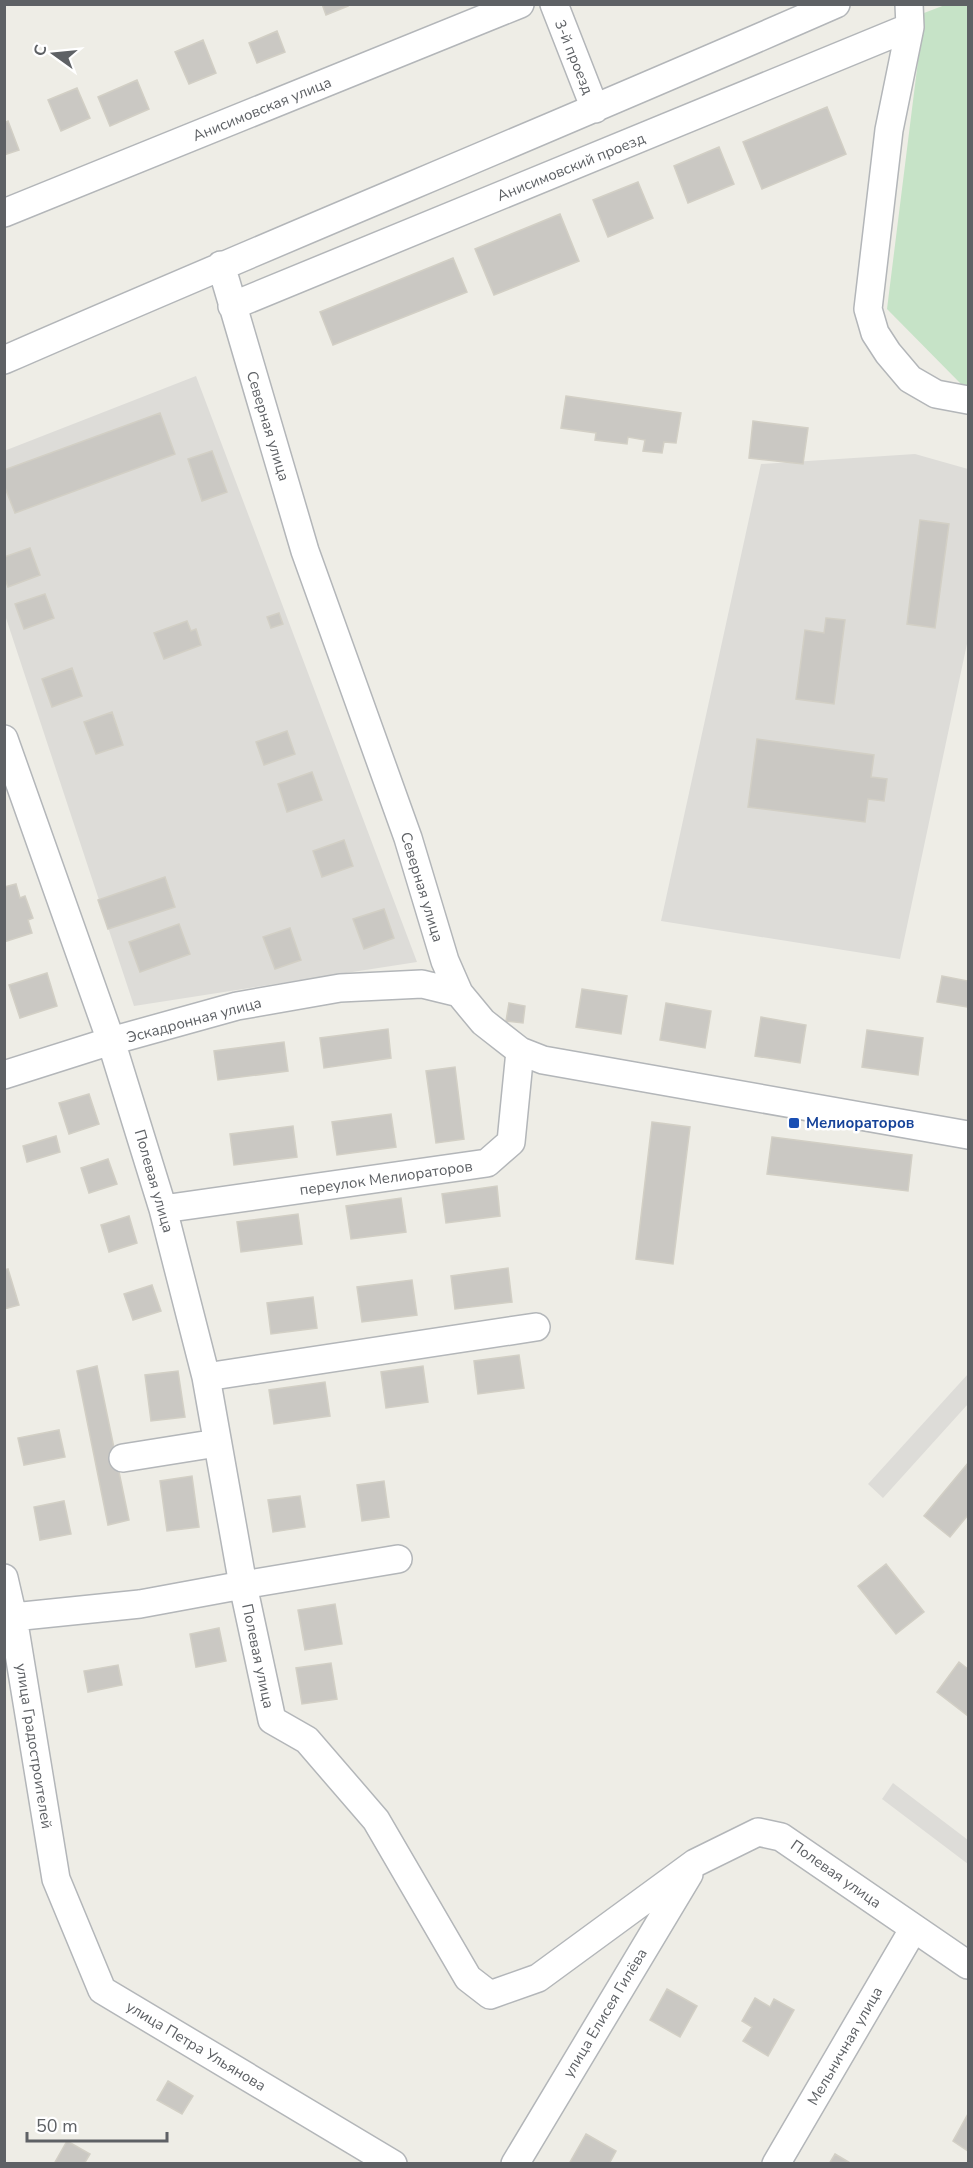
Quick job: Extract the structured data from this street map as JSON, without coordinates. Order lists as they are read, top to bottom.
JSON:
{
  "streets": {
    "street": [
      "3-й проезд",
      "Анисимовская улица",
      "Анисимовский проезд",
      "Северная улица",
      "Эскадронная улица",
      "переулок Мелиораторов",
      "Полевая улица",
      "улица Градостроителей",
      "улица Елисея Гилёва",
      "улица Петра Ульянова",
      "Мельничная улица"
    ]
  },
  "crossings": [
    ["Анисимовский проезд", "Северная улица"],
    ["Северная улица", "Эскадронная улица"],
    ["Северная улица", "переулок Мелиораторов"],
    ["Эскадронная улица", "Полевая улица"],
    ["переулок Мелиораторов", "Полевая улица"],
    ["Полевая улица", "улица Елисея Гилёва"],
    ["Полевая улица", "Мельничная улица"],
    ["улица Градостроителей", "улица Петра Ульянова"]
  ],
  "places": {
    "transit": ["Мелиораторов"]
  },
  "scale_bar": "50 m",
  "north": "left"
}
